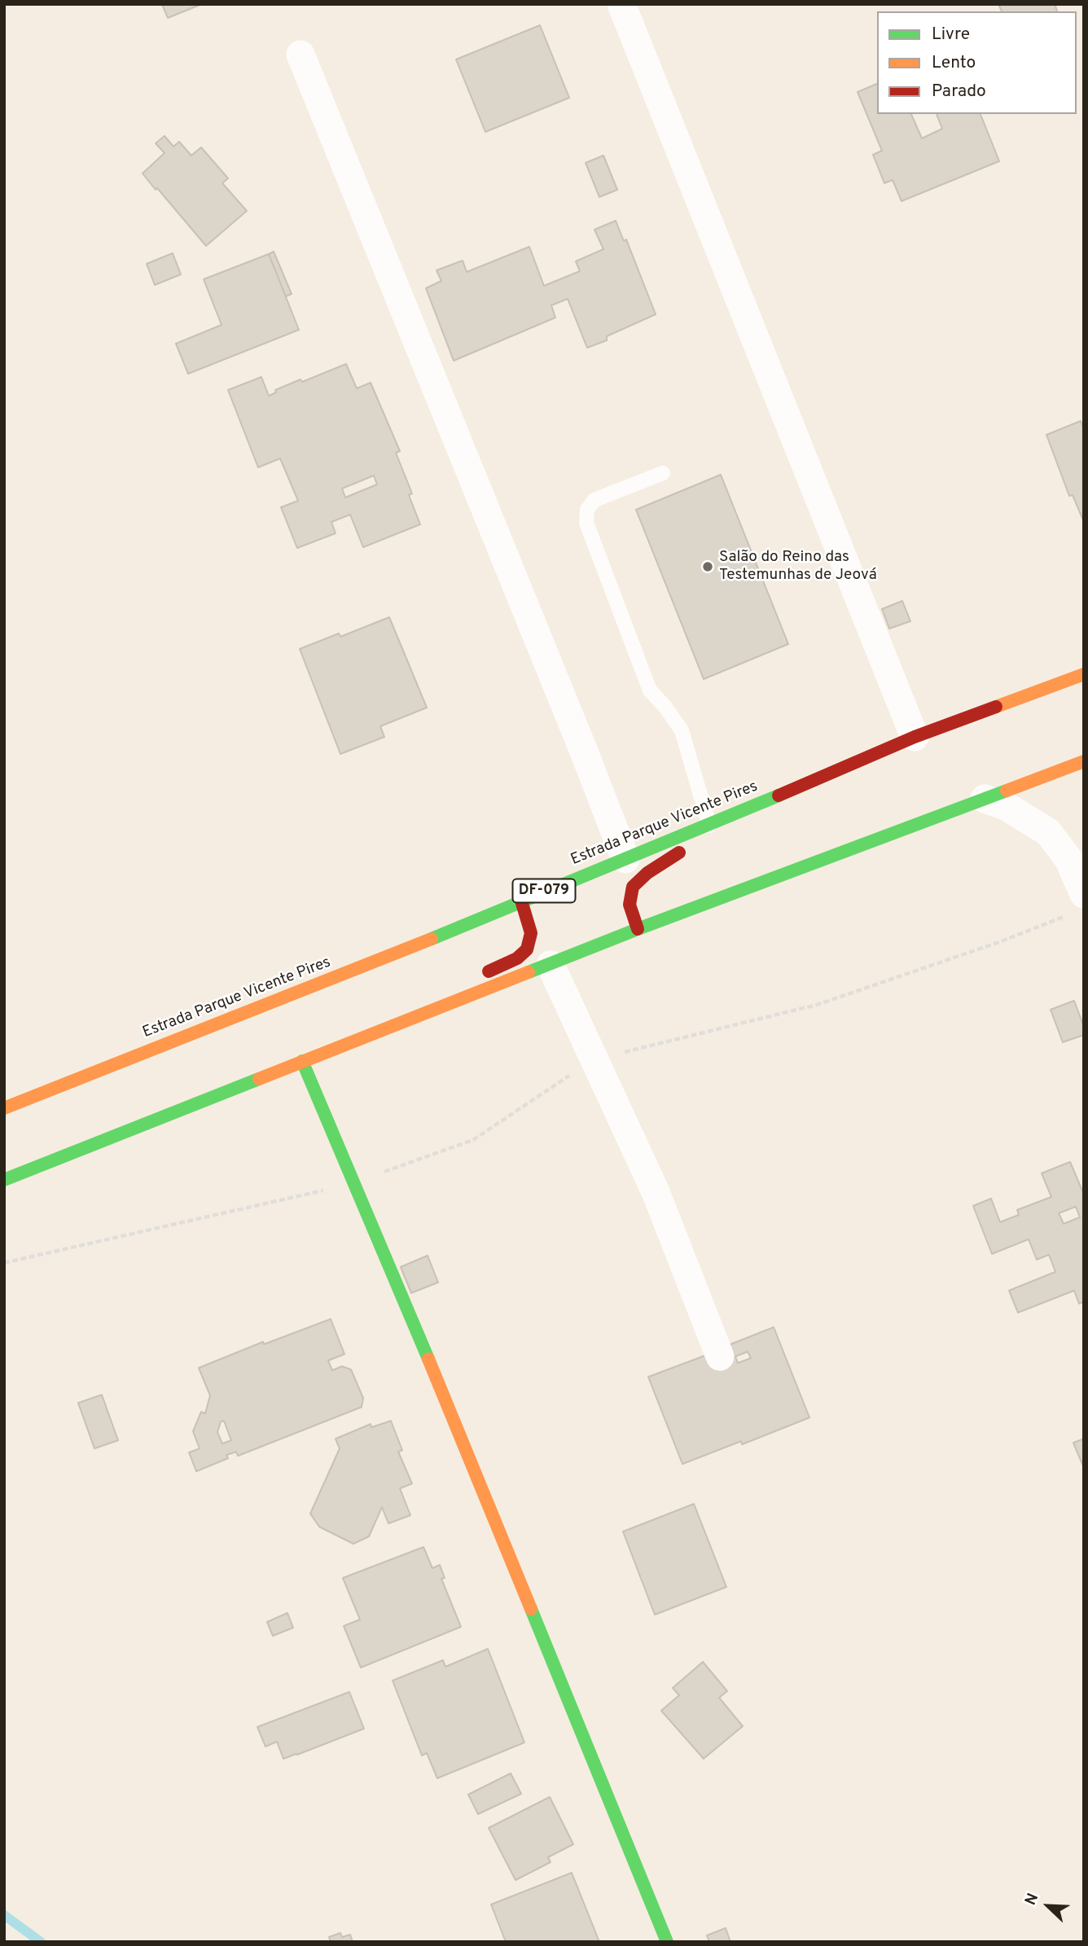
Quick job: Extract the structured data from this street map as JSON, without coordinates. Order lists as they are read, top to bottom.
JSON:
{
  "streets": {
    "main road": ["Estrada Parque Vicente Pires", "DF-079"]
  },
  "places": ["Salão do Reino das Testemunhas de Jeová"],
  "legend": ["Livre", "Lento", "Parado"],
  "north": "top left"
}
